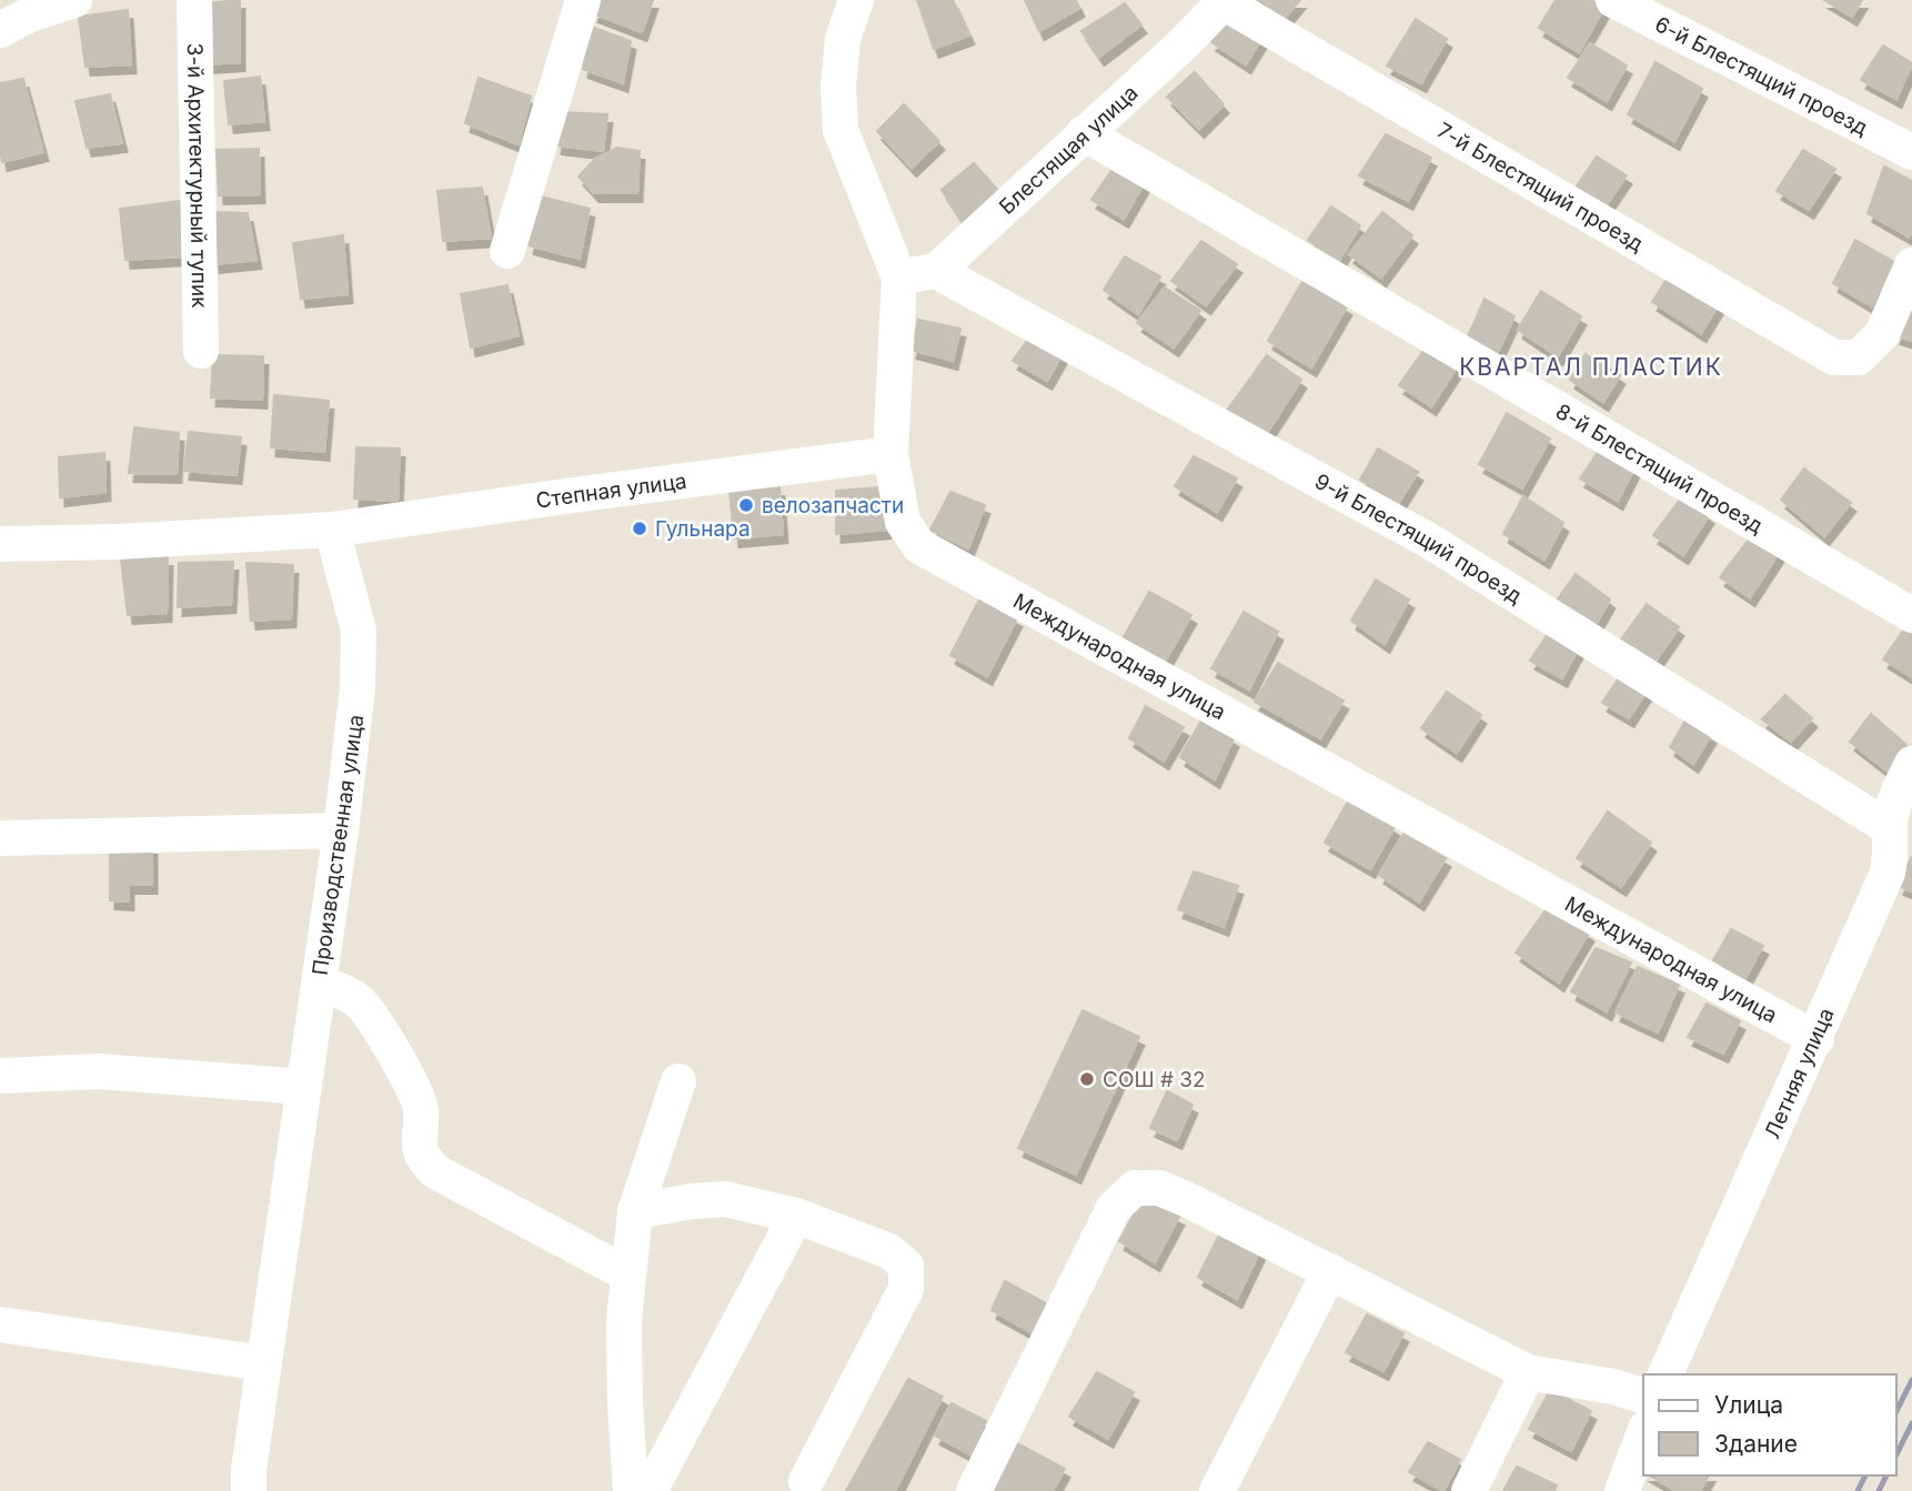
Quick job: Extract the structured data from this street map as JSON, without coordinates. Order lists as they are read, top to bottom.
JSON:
{
  "streets": {
    "street": [
      "6-й Блестящий проезд",
      "Блестящая улица",
      "3-й Архитектурный тупик",
      "7-й Блестящий проезд",
      "8-й Блестящий проезд",
      "Степная улица",
      "9-й Блестящий проезд",
      "Международная улица",
      "Производственная улица",
      "Летняя улица"
    ]
  },
  "crossings": [
    ["Блестящая улица", "7-й Блестящий проезд"],
    ["Блестящая улица", "8-й Блестящий проезд"],
    ["Блестящая улица", "9-й Блестящий проезд"],
    ["Степная улица", "Международная улица"],
    ["Степная улица", "Производственная улица"],
    ["9-й Блестящий проезд", "Летняя улица"],
    ["Международная улица", "Летняя улица"]
  ],
  "districts": ["КВАРТАЛ ПЛАСТИК"],
  "places": ["велозапчасти", "Гульнара", "СОШ # 32"],
  "legend": ["Улица", "Здание"]
}
